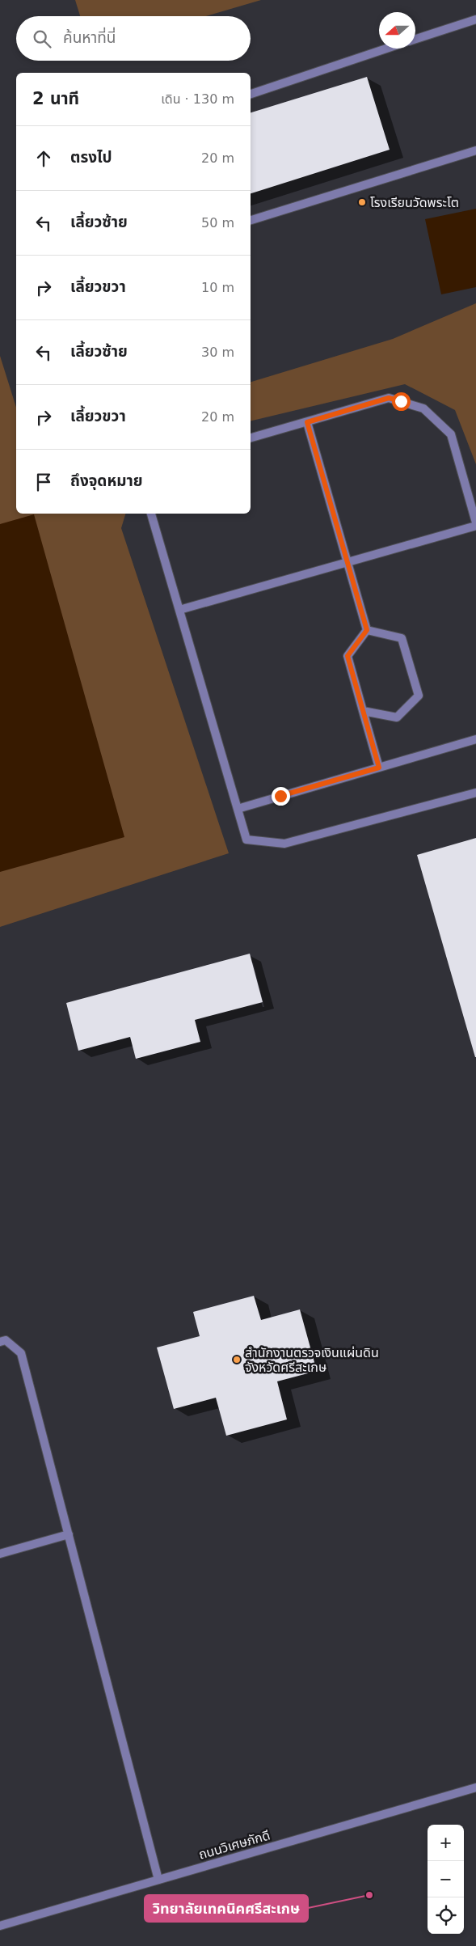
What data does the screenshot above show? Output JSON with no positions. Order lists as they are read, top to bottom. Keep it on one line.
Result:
{"streets":{"street":["ถนนวิเศษภักดี"]},"places":["โรงเรียนวัดพระโต","สำนักงานตรวจเงินแผ่นดิน จังหวัดศรีสะเกษ","วิทยาลัยเทคนิคศรีสะเกษ"],"north":"left","page":{"search":"ค้นหาที่นี่","heading":["2 นาที","เดิน · 130 m"],"list":[["ตรงไป","20 m"],["เลี้ยวซ้าย","50 m"],["เลี้ยวขวา","10 m"],["เลี้ยวซ้าย","30 m"],["เลี้ยวขวา","20 m"],"ถึงจุดหมาย"],"map_buttons":["+","−"]}}
